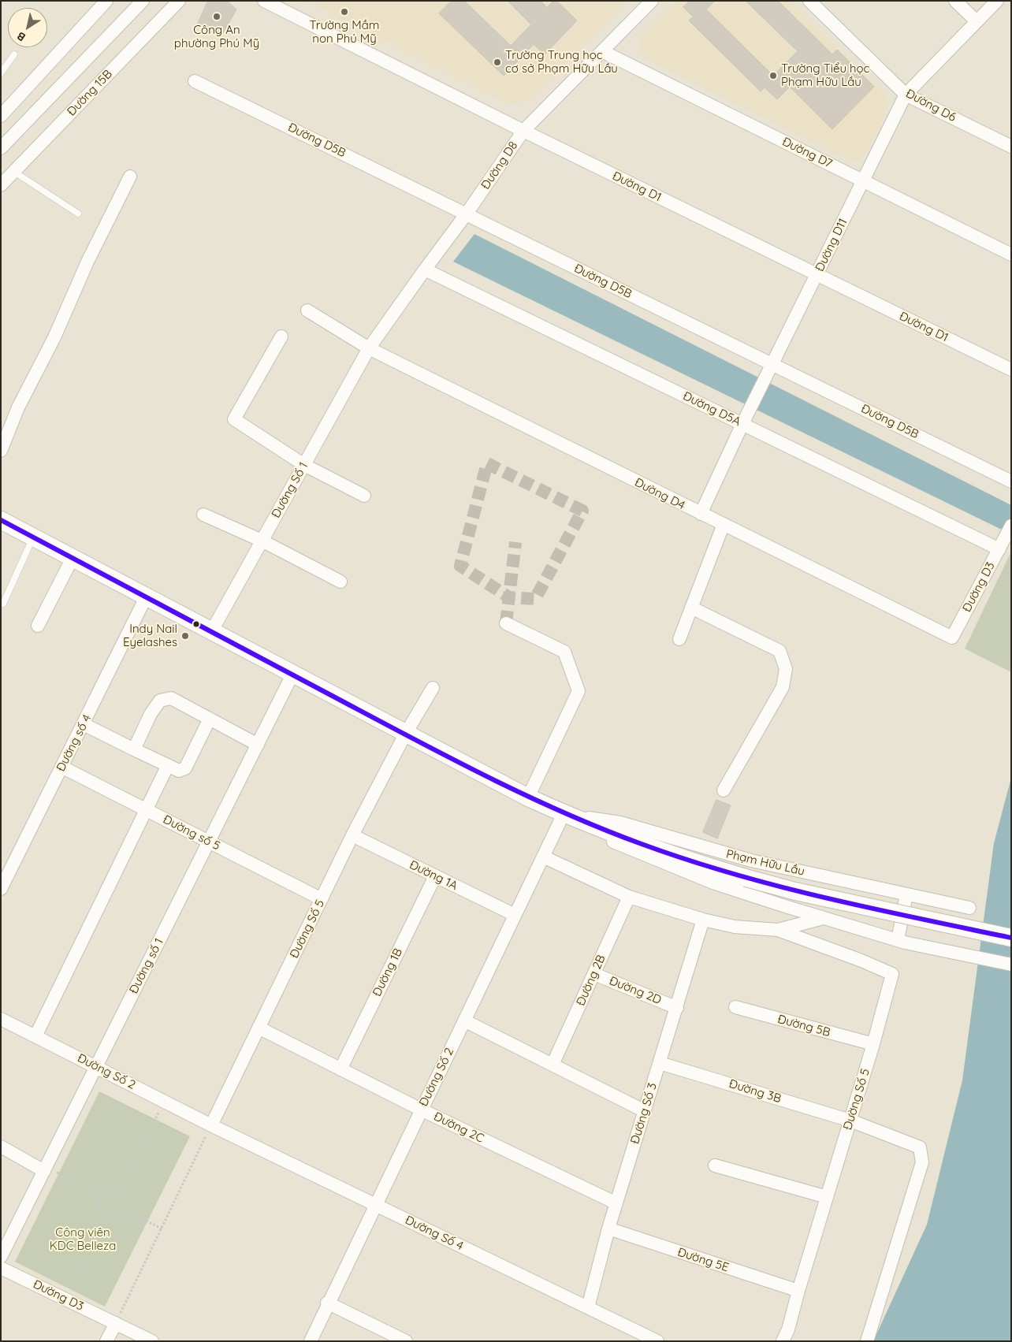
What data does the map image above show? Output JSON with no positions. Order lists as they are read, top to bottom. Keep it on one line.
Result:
{"streets":{"main road":["Phạm Hữu Lầu"],"street":["Đường 15B","Đường D6","Đường D5B","Đường D7","Đường D8","Đường D1","Đường D11","Đường D5A","Đường Số 1","Đường D4","Đường D3","Đường số 4","Đường số 5","Đường 1A","Đường Số 5","Đường số 1","Đường 1B","Đường 2B","Đường 2D","Đường 5B","Đường Số 2","Đường 3B","Đường Số 3","Đường 2C","Đường Số 4","Đường 5E"]},"crossings":[["Đường D6","Đường D11"],["Đường D5B","Đường D8"],["Đường D5B","Đường D11"],["Đường D7","Đường D8"],["Đường D7","Đường D11"],["Đường D8","Đường D1"],["Đường D8","Đường D5A"],["Đường D8","Đường Số 1"],["Đường D8","Đường D4"],["Đường D1","Đường D11"],["Đường D11","Đường D5A"],["Đường D11","Đường D4"],["Đường D5A","Đường D3"],["Đường Số 1","Đường D4"],["Đường Số 1","Phạm Hữu Lầu"],["Đường D4","Đường D3"],["Đường số 4","Đường số 5"],["Đường số 4","Phạm Hữu Lầu"],["Đường số 5","Đường Số 5"],["Đường số 5","Đường số 1"],["Phạm Hữu Lầu","Đường Số 5"],["Phạm Hữu Lầu","Đường số 1"],["Phạm Hữu Lầu","Đường Số 2"],["Đường 1A","Đường Số 5"],["Đường 1A","Đường 1B"],["Đường 1A","Đường Số 2"],["Đường Số 5","Đường 5B"],["Đường Số 5","Đường Số 2"],["Đường Số 5","Đường 3B"],["Đường Số 5","Đường 2C"],["Đường Số 5","Đường Số 4"],["Đường Số 5","Đường 5E"],["Đường số 1","Đường Số 2"],["Đường 1B","Đường 2C"],["Đường 2B","Đường 2D"],["Đường 2D","Đường Số 3"],["Đường Số 2","Đường 2C"],["Đường Số 2","Đường Số 4"],["Đường 3B","Đường Số 3"],["Đường Số 3","Đường 2C"],["Đường Số 3","Đường Số 4"],["Đường Số 3","Đường 5E"]],"parks":["Công viên KDC Belleza"],"places":["Trường Mầm non Phú Mỹ","Công An phường Phú Mỹ","Trường Trung học cơ sở Phạm Hữu Lầu","Trường Tiểu học Phạm Hữu Lầu","Indy Nail Eyelashes"],"north":"bottom left"}
